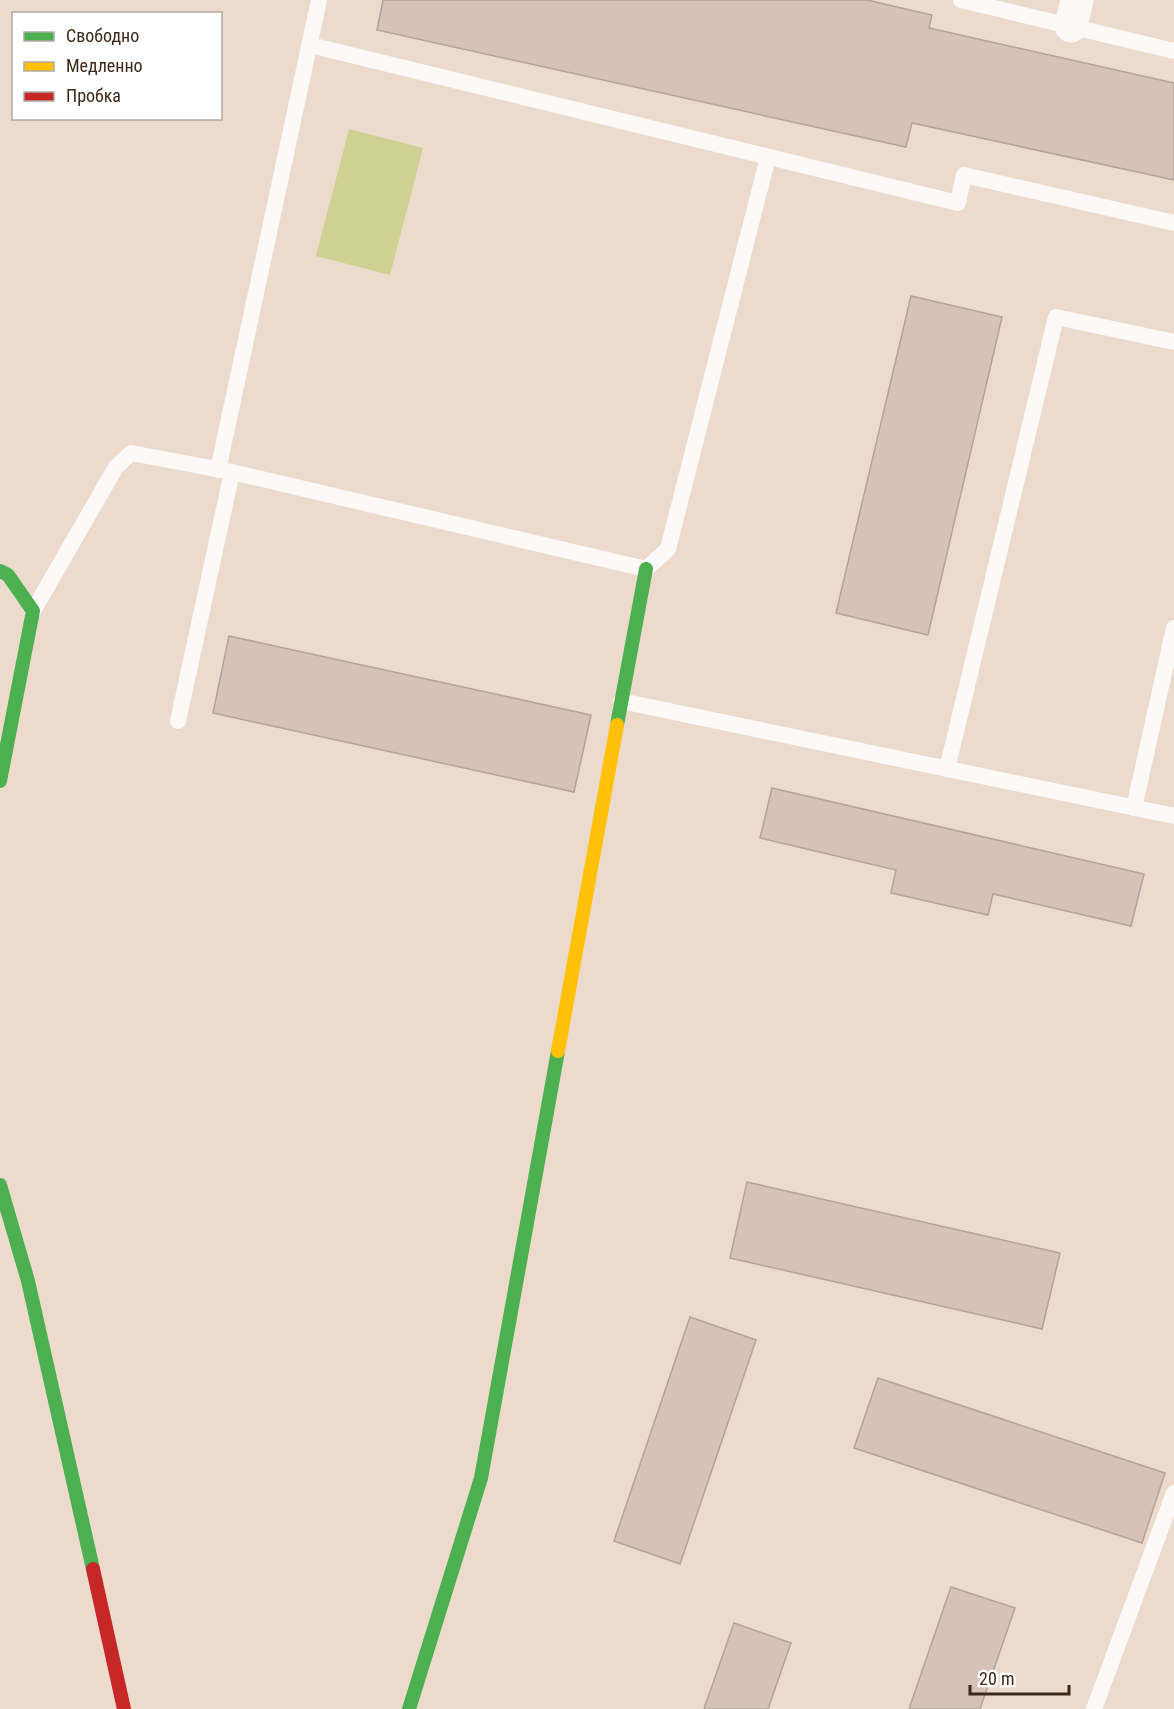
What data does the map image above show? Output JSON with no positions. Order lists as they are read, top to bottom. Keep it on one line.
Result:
{"legend":["Свободно","Медленно","Пробка"],"scale_bar":"20 m"}
